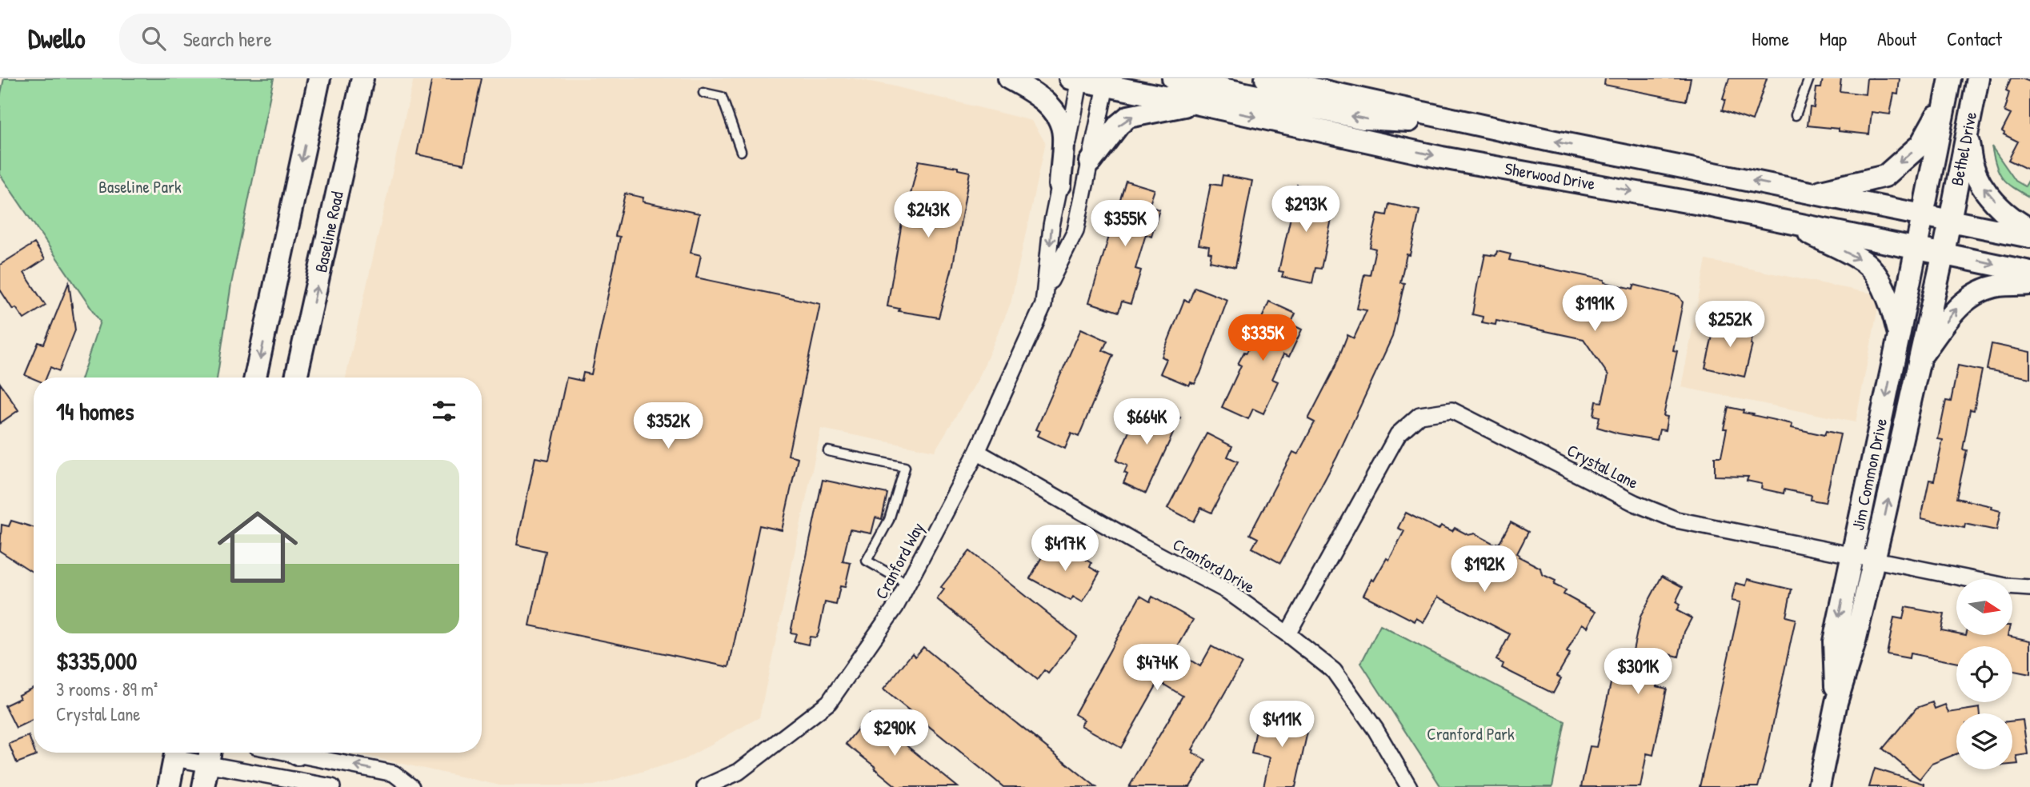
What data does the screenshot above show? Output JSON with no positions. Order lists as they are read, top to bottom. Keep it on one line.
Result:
{"streets":{"main road":["Bethel Drive","Sherwood Drive","Baseline Road","Jim Common Drive"],"street":["Crystal Lane","Cranford Way","Cranford Drive"]},"crossings":[["Bethel Drive","Sherwood Drive"],["Bethel Drive","Jim Common Drive"],["Sherwood Drive","Jim Common Drive"],["Sherwood Drive","Cranford Way"],["Crystal Lane","Jim Common Drive"],["Crystal Lane","Cranford Drive"],["Cranford Way","Cranford Drive"]],"parks":["Baseline Park","Cranford Park"],"north":"right","page":{"header":"Dwello","search":"Search here","nav":["Home","Map","About","Contact"],"price":["$293K","$243K","$355K","$191K","$252K","$335K","$664K","$352K","$417K","$192K","$474K","$301K","$411K","$290K"],"heading":"14 homes","list":[{"name":"$335,000","note":"3 rooms · 89 m² · Crystal Lane"}]}}
